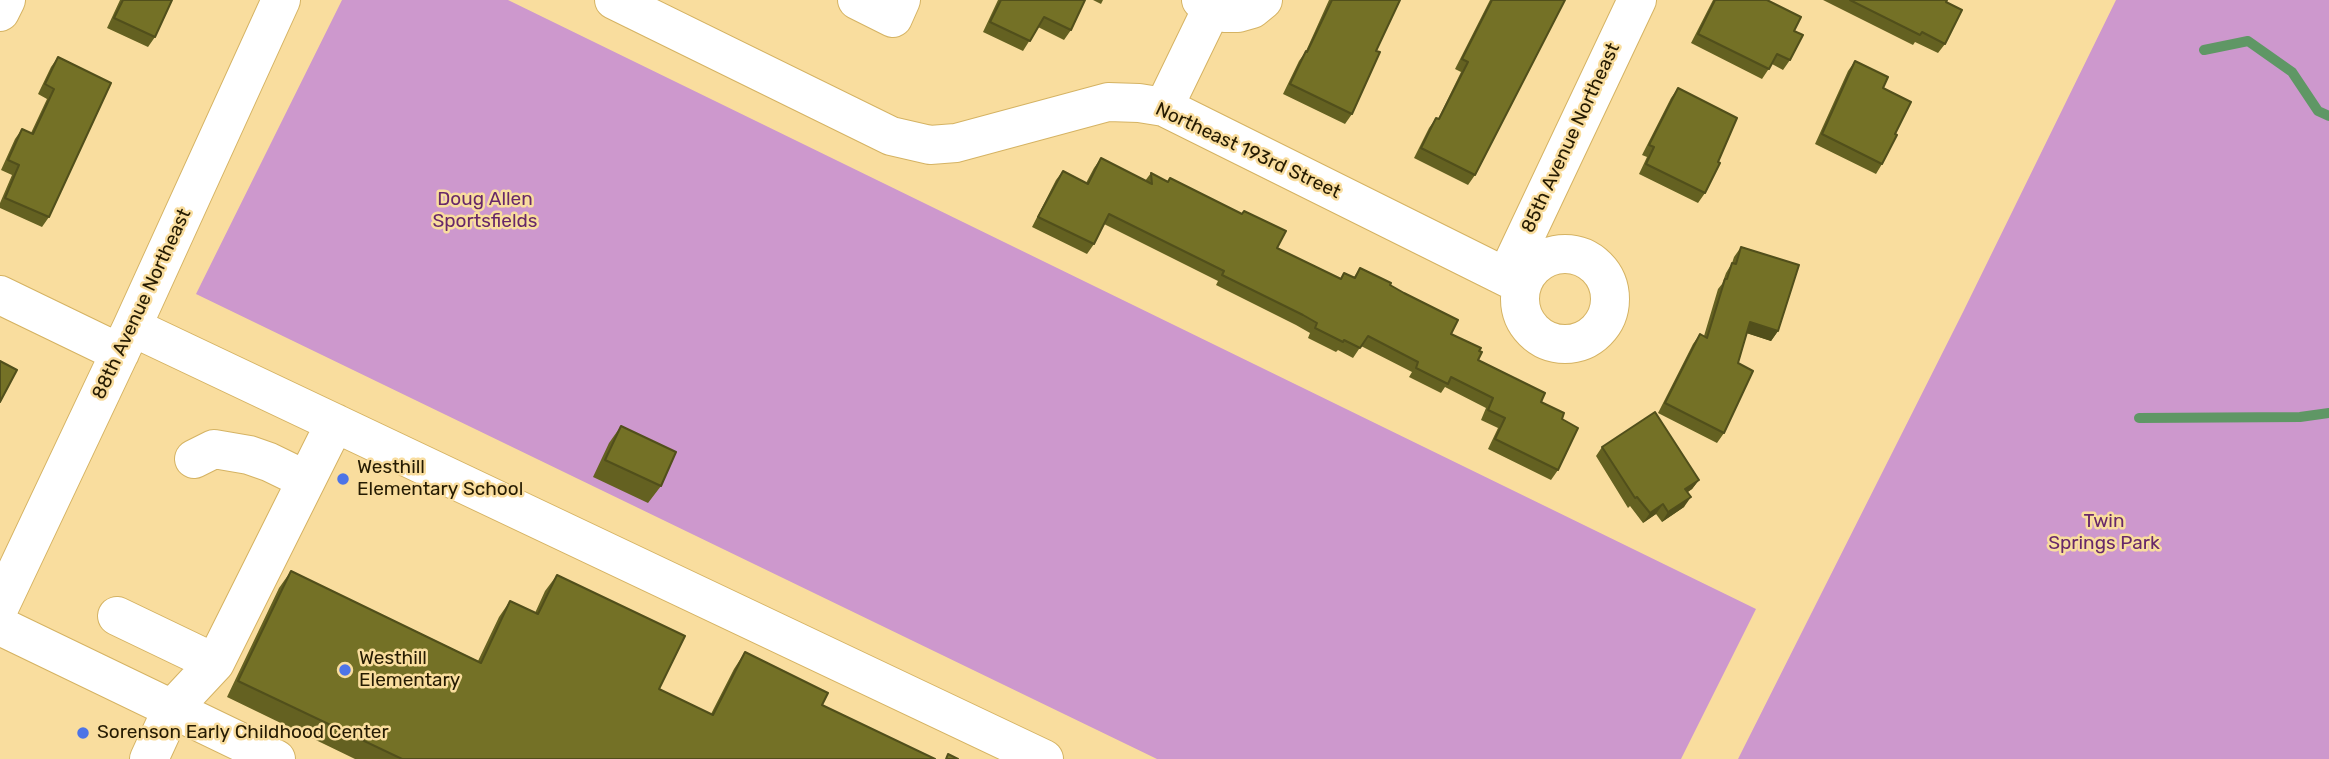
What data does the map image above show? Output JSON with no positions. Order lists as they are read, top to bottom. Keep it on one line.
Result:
{"streets":{"street":["85th Avenue Northeast","Northeast 193rd Street","88th Avenue Northeast"]},"crossings":[["85th Avenue Northeast","Northeast 193rd Street"]],"parks":["Doug Allen Sportsfields","Twin Springs Park"],"places":["Westhill Elementary School","Westhill Elementary","Sorenson Early Childhood Center"]}
